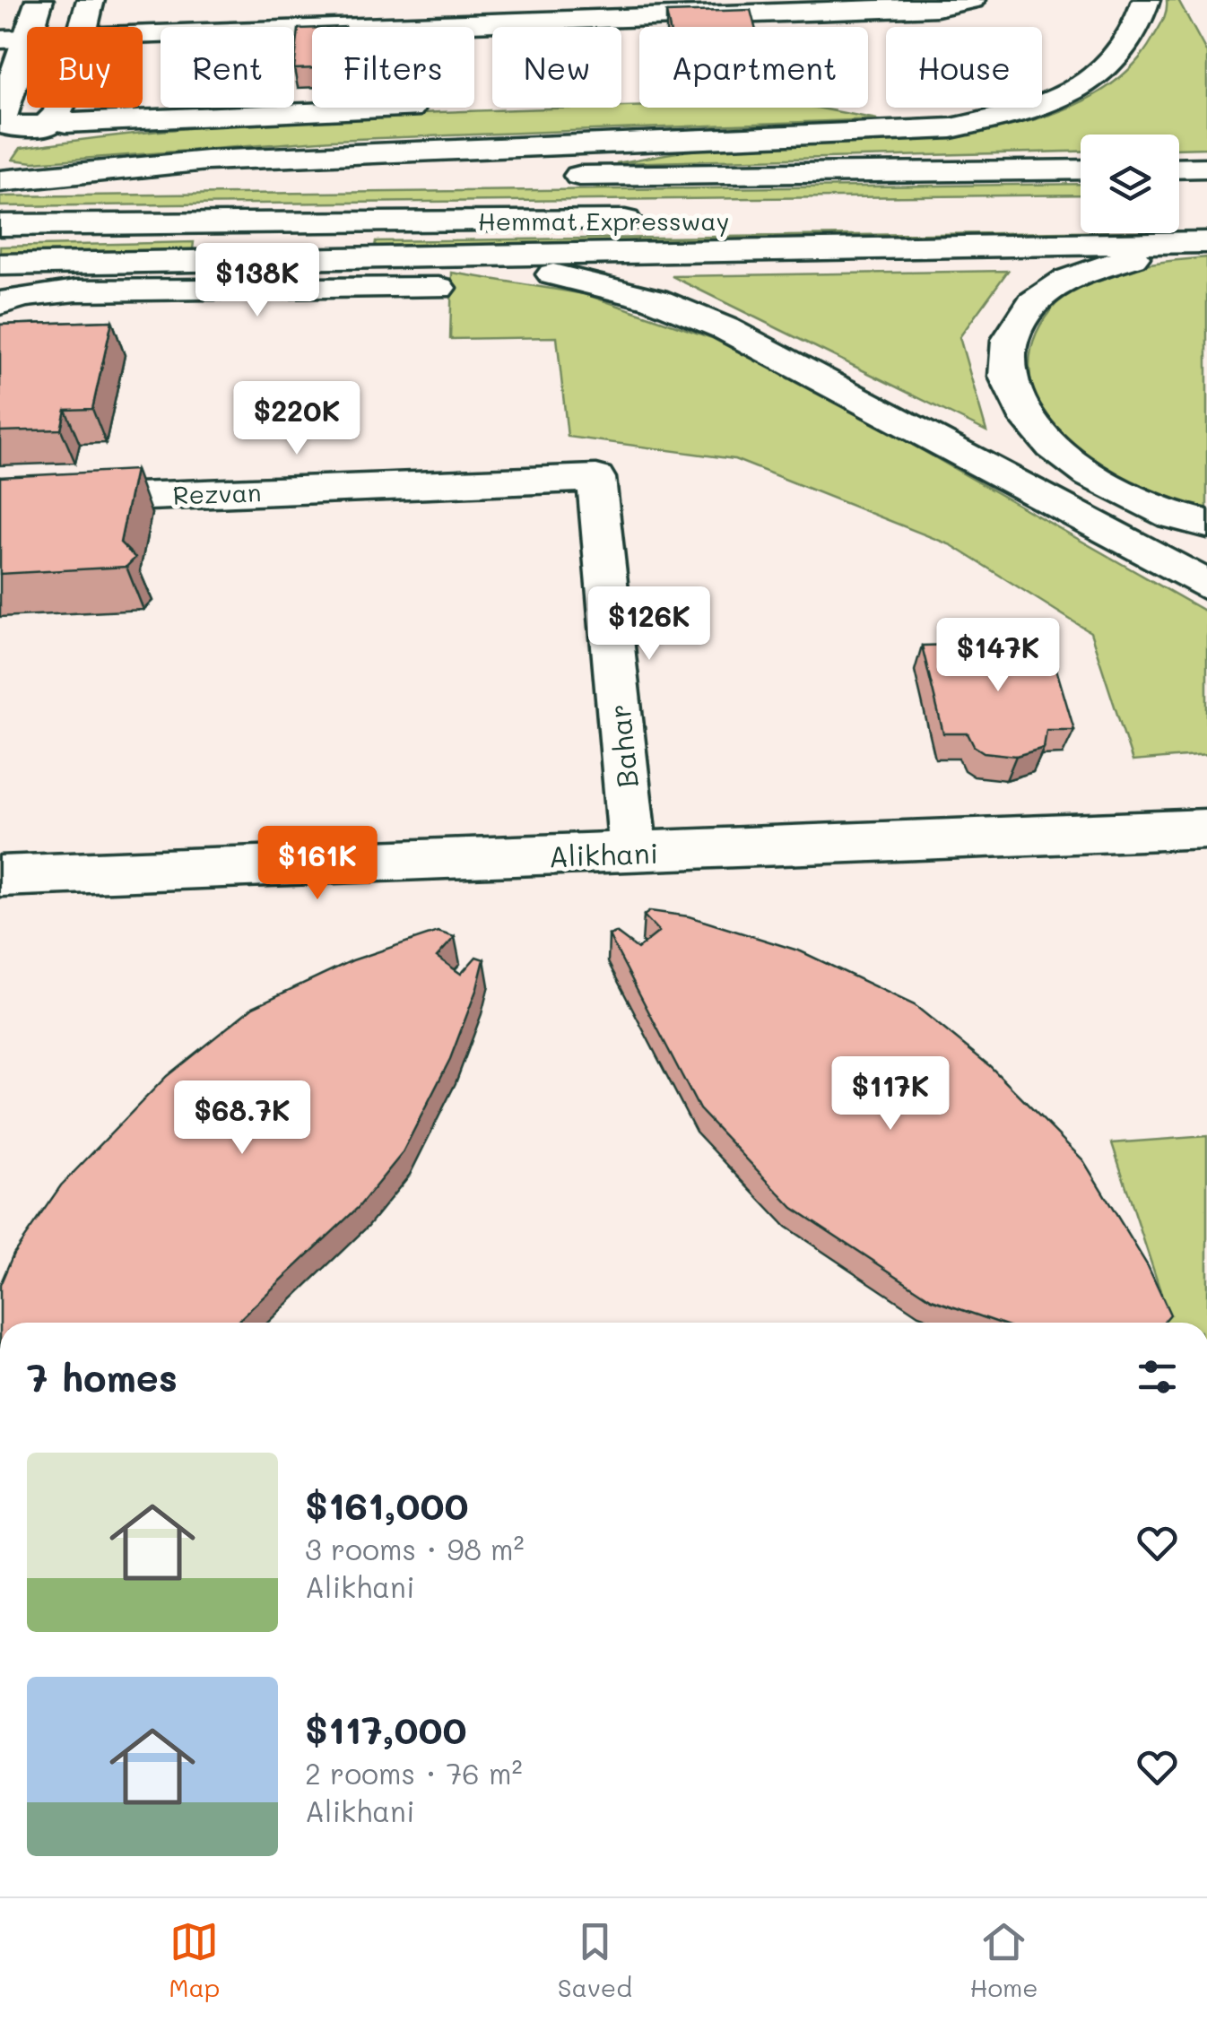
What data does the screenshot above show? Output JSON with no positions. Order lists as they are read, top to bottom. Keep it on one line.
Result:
{"streets":{"main road":["Hemmat Expressway","Rezvan","Bahar","Alikhani"]},"crossings":[["Rezvan","Bahar"],["Bahar","Alikhani"]],"page":{"chip":["Buy","Rent","Filters","New","Apartment","House"],"price":["$138K","$220K","$126K","$147K","$161K","$117K","$68.7K"],"heading":"7 homes","list":[{"name":"$161,000","note":"3 rooms · 98 m² · Alikhani"},{"name":"$117,000","note":"2 rooms · 76 m² · Alikhani"}],"tabs":["Map","Saved","Home"]}}
